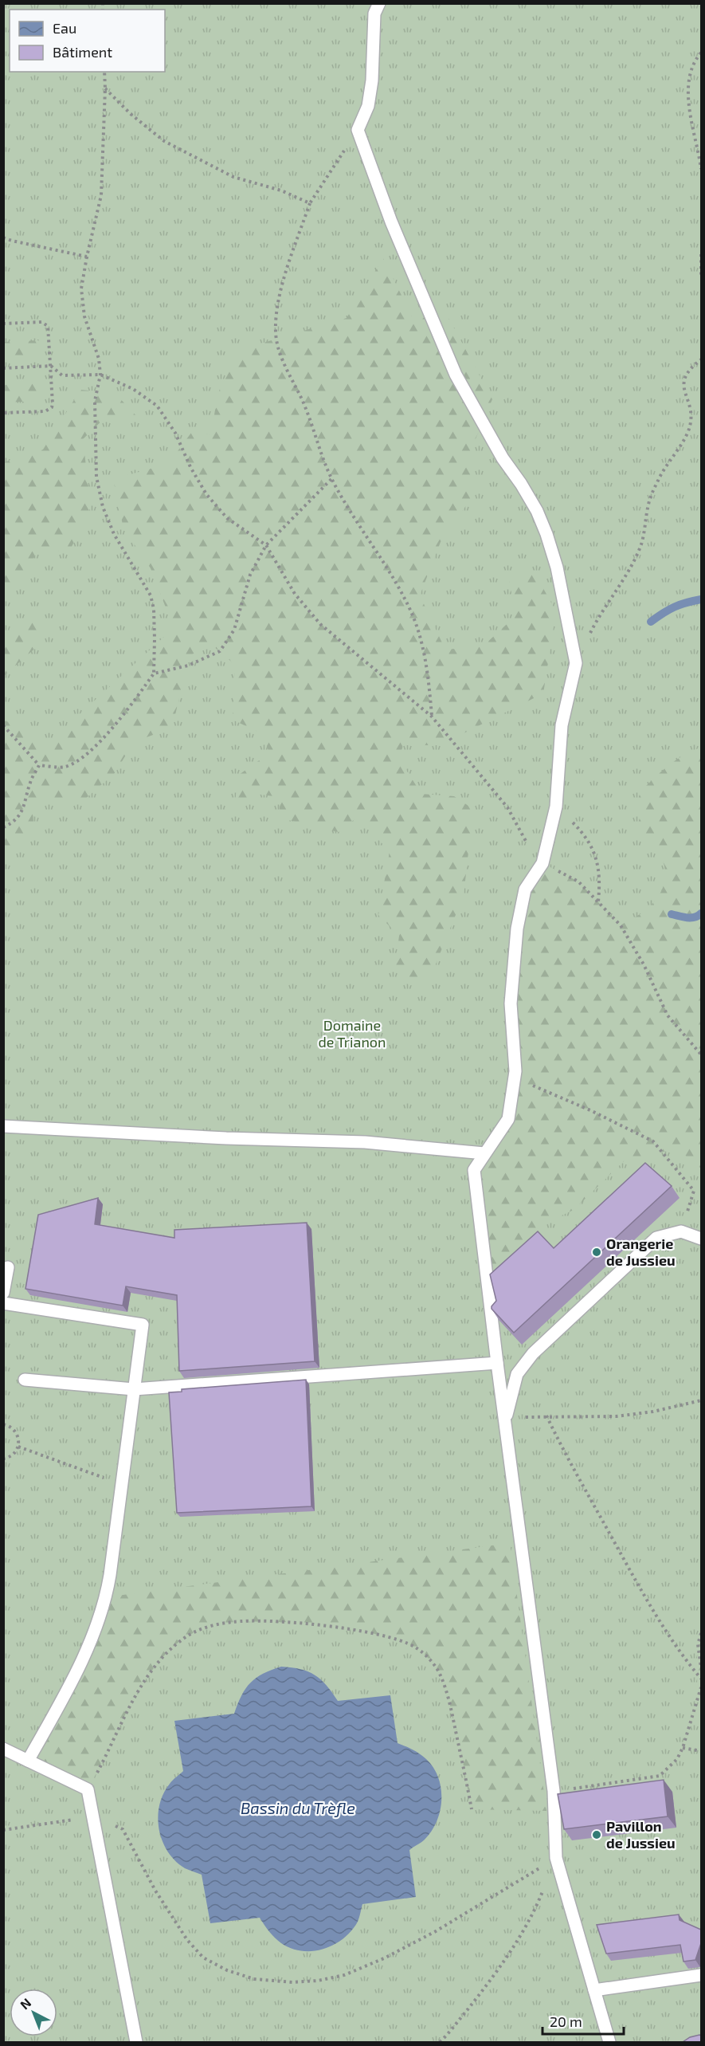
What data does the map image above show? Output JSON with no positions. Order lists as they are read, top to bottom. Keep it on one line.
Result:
{"water":["Bassin du Trèfle"],"parks":["Domaine de Trianon"],"places":["Orangerie de Jussieu","Pavillon de Jussieu"],"legend":["Eau","Bâtiment"],"scale_bar":"20 m","north":"top left"}
